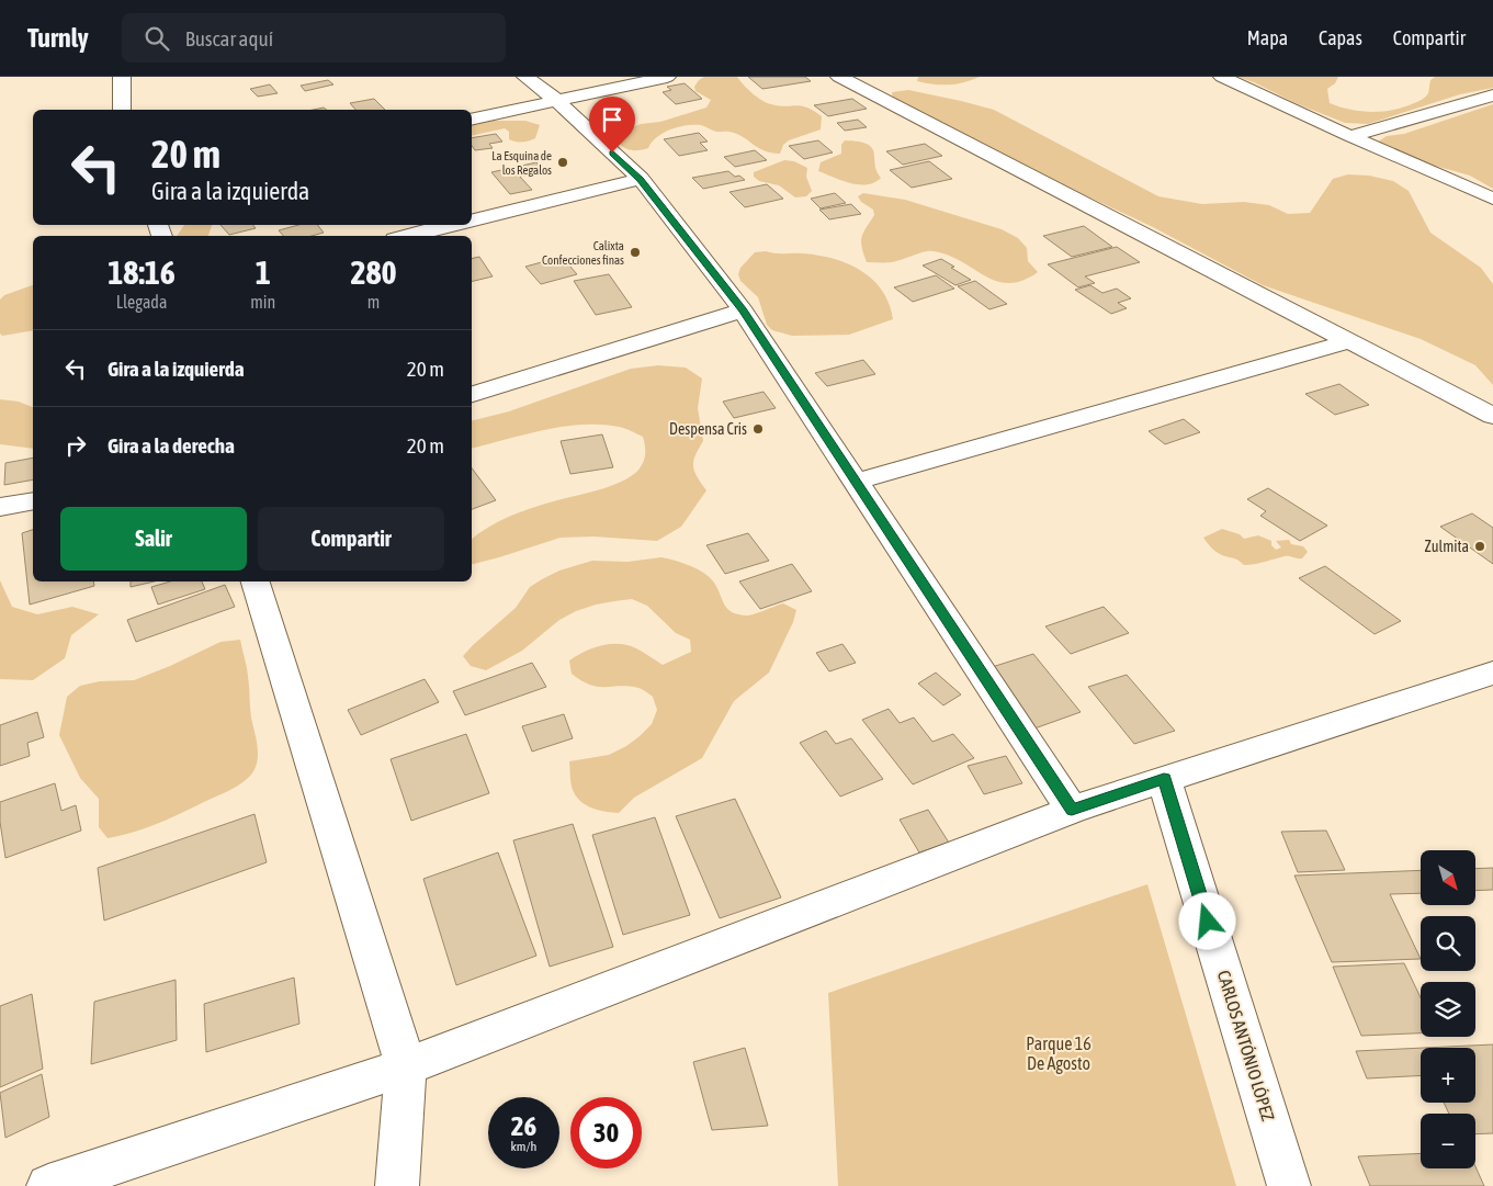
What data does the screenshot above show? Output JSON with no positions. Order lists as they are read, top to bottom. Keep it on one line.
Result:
{"streets":{"street":["CARLOS ANTÓNIO LÓPEZ"]},"parks":["Parque 16 De Agosto"],"places":["La Esquina de los Regalos","Calixta Confecciones finas","Despensa Cris","Zulmita"],"north":"bottom right","page":{"header":"Turnly","search":"Buscar aquí","nav":["Mapa","Capas","Compartir"],"turn":["20 m","Gira a la izquierda"],"eta":["18:16","Llegada","1","min","280","m"],"list":[{"name":"Gira a la izquierda","value":"20 m"},{"name":"Gira a la derecha","value":"20 m"}],"buttons":["Salir","Compartir"],"map_buttons":["+","−"],"speed":"26 km/h","limit":"30"}}
